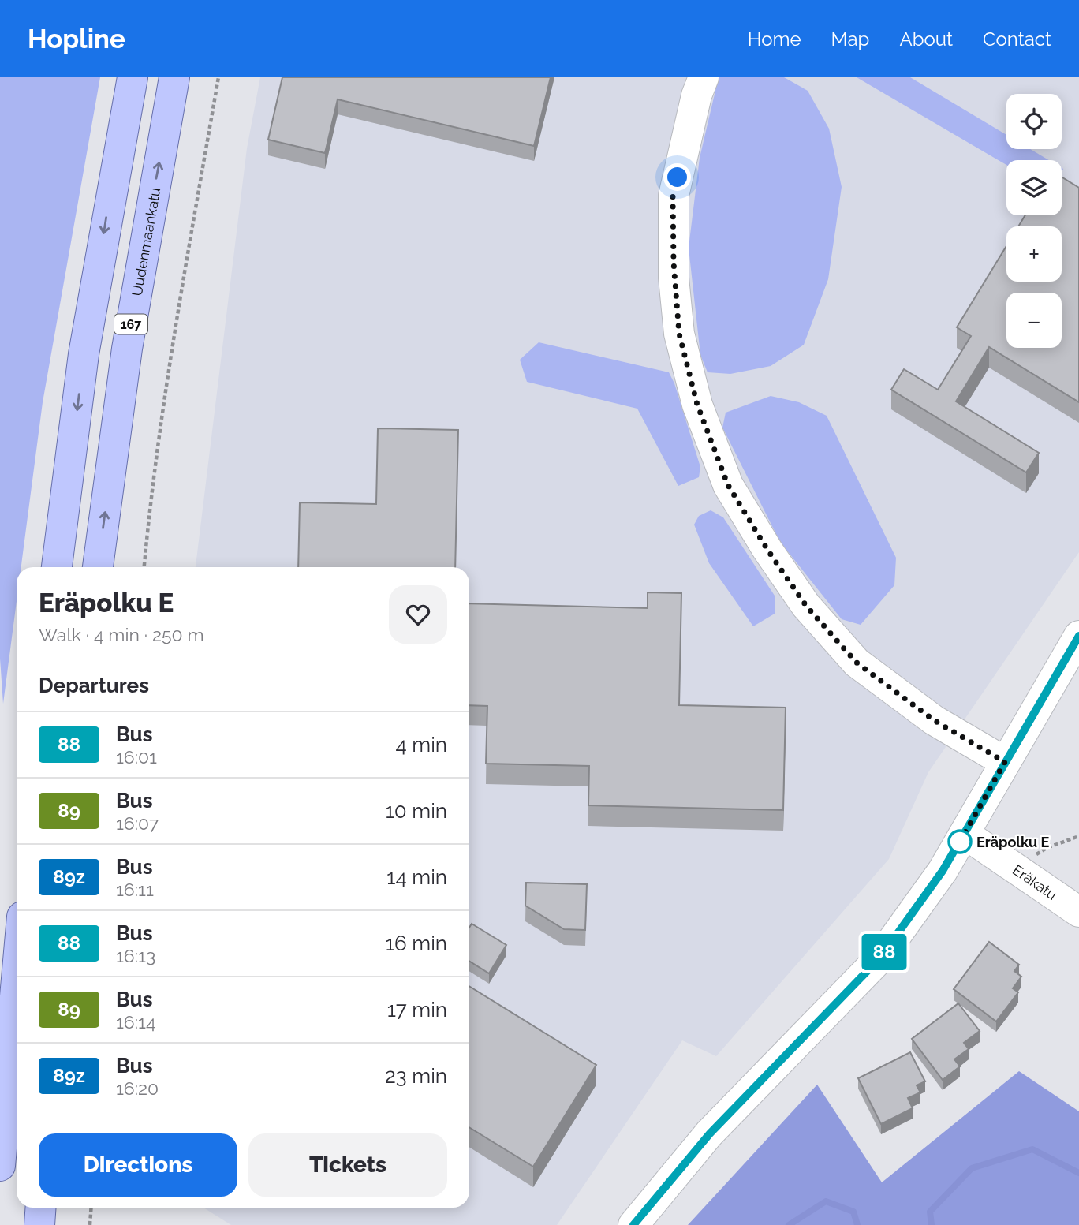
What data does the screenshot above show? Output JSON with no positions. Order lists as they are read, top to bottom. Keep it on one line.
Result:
{"streets":{"main road":["Uudenmaankatu","167"],"street":["Eräkatu"]},"places":["Eräpolku E"],"lines":["bus line 88"],"page":{"header":"Hopline","nav":["Home","Map","About","Contact"],"on_map":"88","map_buttons":["+","−"],"heading":[["Eräpolku E","Walk · 4 min · 250 m"],"Departures"],"list":[{"mark":"88","name":"Bus","note":"16:01","value":"4 min"},{"mark":"89","name":"Bus","note":"16:07","value":"10 min"},{"mark":"89z","name":"Bus","note":"16:11","value":"14 min"},{"mark":"88","name":"Bus","note":"16:13","value":"16 min"},{"mark":"89","name":"Bus","note":"16:14","value":"17 min"},{"mark":"89z","name":"Bus","note":"16:20","value":"23 min"}],"buttons":["Directions","Tickets"]}}
